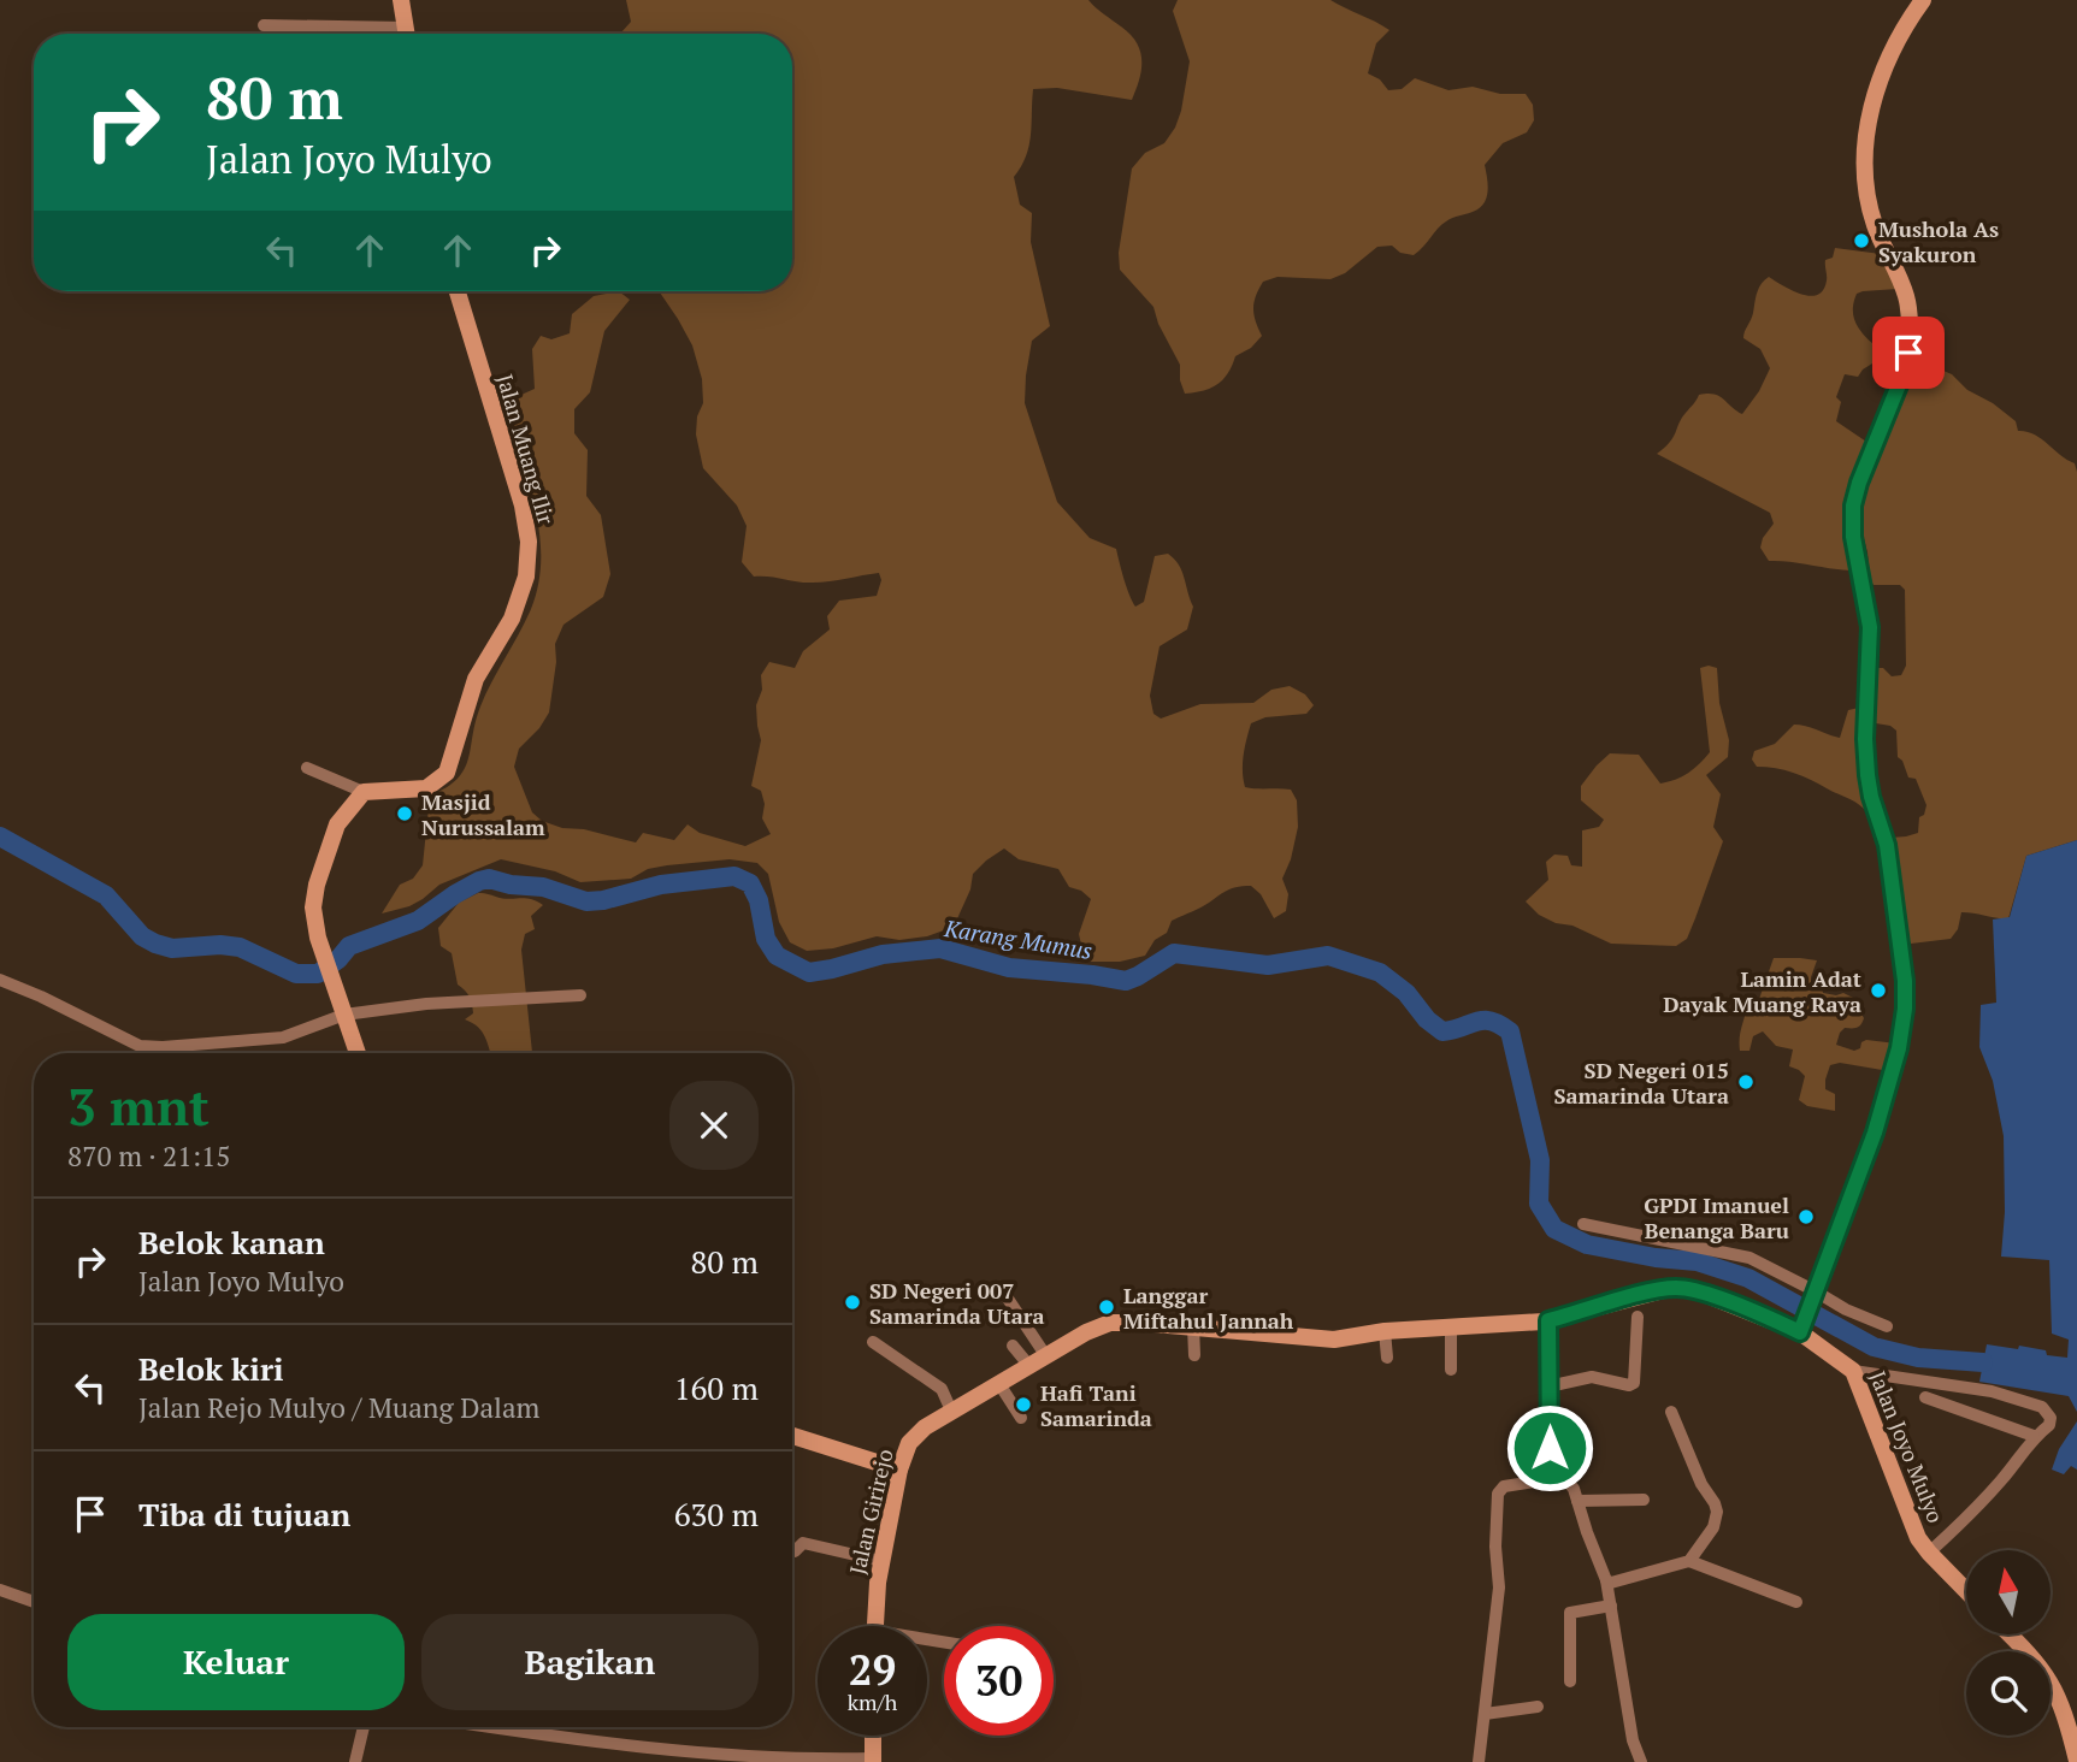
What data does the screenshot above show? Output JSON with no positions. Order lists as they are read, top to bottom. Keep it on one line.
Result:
{"streets":{"main road":["Jalan Muang Ilir","Jalan Joyo Mulyo","Jalan Girirejo"]},"crossings":[["Jalan Joyo Mulyo","Jalan Girirejo"]],"water":["Karang Mumus"],"places":["Mushola As Syakuron","Masjid Nurussalam","Lamin Adat Dayak Muang Raya","SD Negeri 015 Samarinda Utara","GPDI Imanuel Benanga Baru","SD Negeri 007 Samarinda Utara","Langgar Miftahul Jannah","Hafi Tani Samarinda"],"north":"top","page":{"turn":["80 m","Jalan Joyo Mulyo"],"heading":["3 mnt","870 m · 21:15"],"list":[{"name":"Belok kanan","note":"Jalan Joyo Mulyo","value":"80 m"},{"name":"Belok kiri","note":"Jalan Rejo Mulyo / Muang Dalam","value":"160 m"},{"name":"Tiba di tujuan","value":"630 m"}],"buttons":["Keluar","Bagikan"],"speed":"29 km/h","limit":"30"}}
